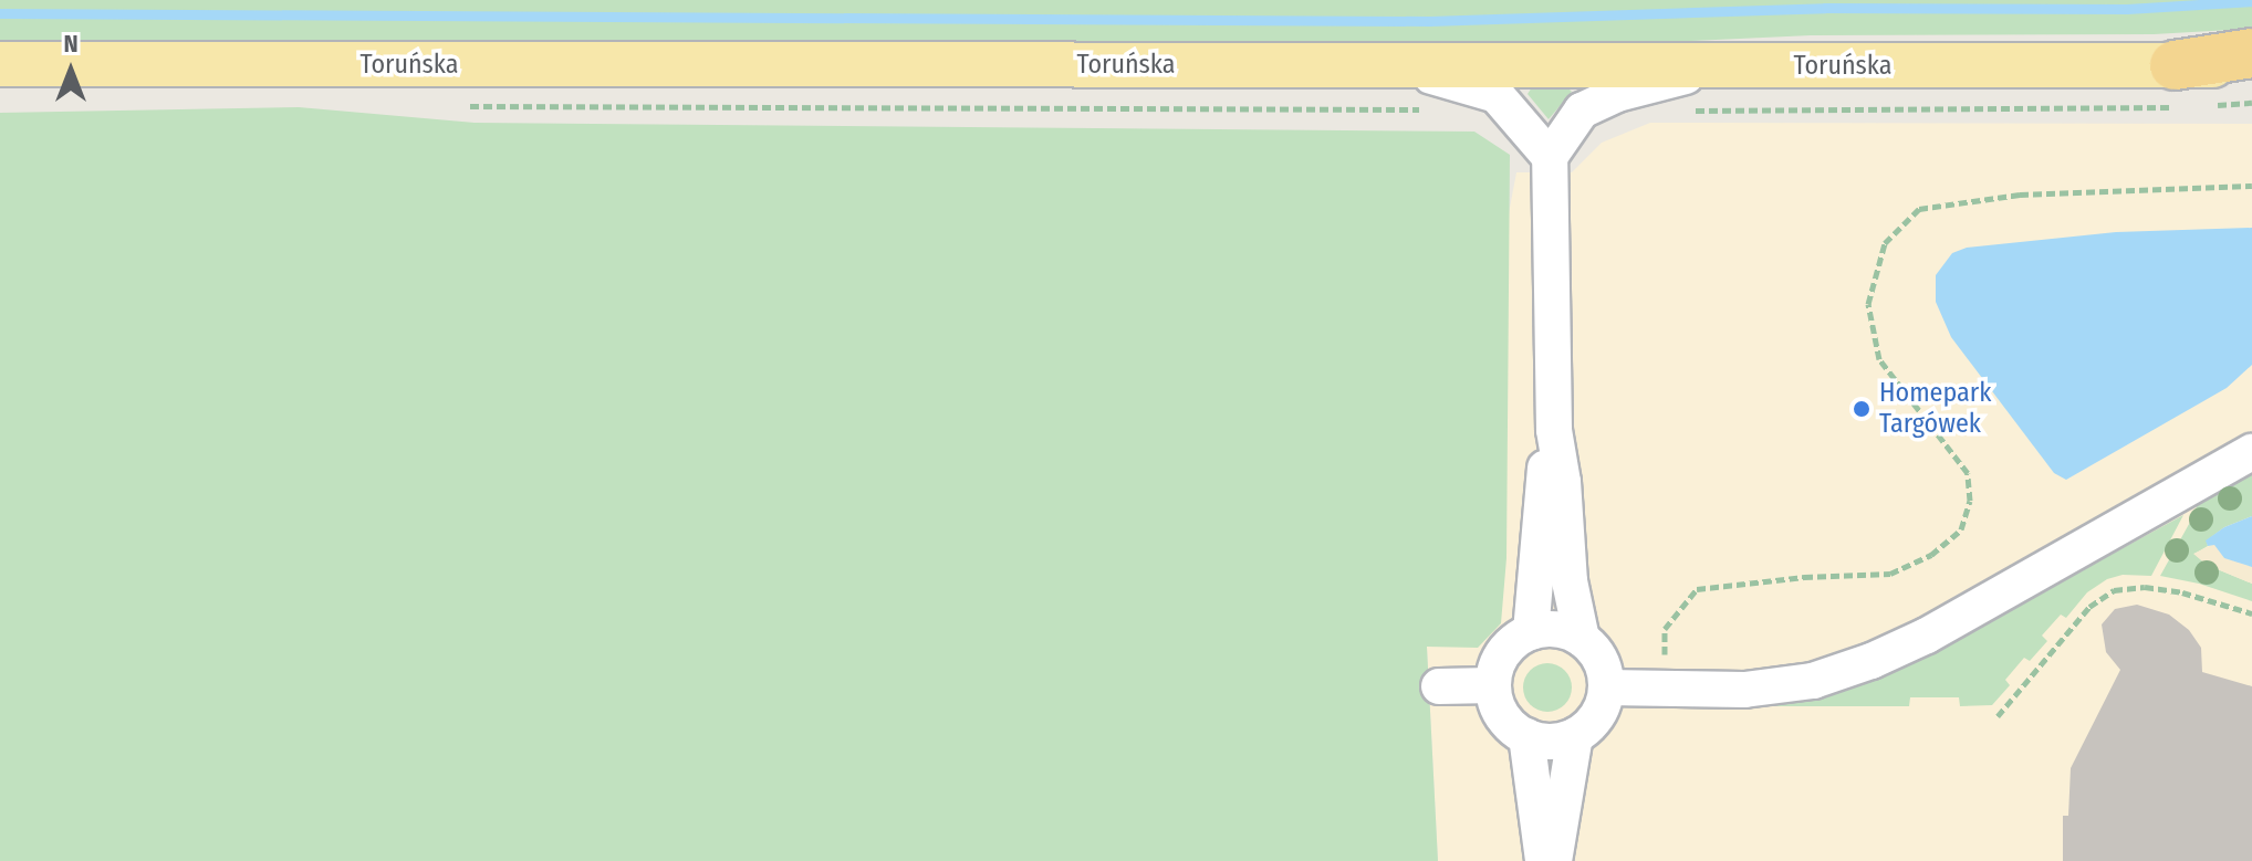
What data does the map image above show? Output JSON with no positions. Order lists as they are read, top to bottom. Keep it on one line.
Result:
{"streets":{"main road":["Toruńska"]},"places":["Homepark Targówek"],"north":"top"}
